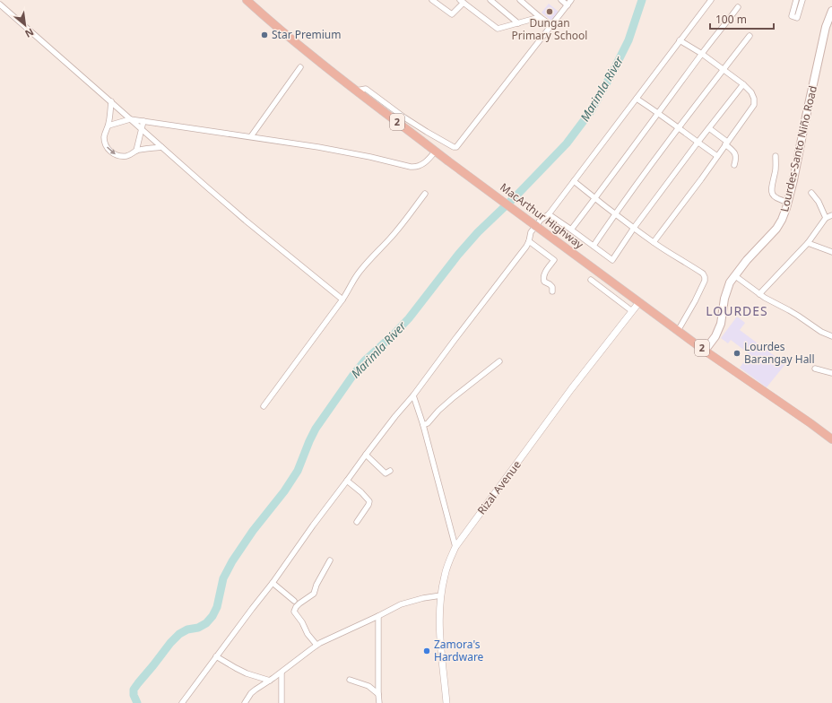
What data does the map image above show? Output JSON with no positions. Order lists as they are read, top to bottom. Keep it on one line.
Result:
{"streets":{"highway":["2","MacArthur Highway"],"main road":["Lourdes-Santo Niño Road"],"street":["Rizal Avenue"]},"crossings":[["Lourdes-Santo Niño Road","MacArthur Highway"],["MacArthur Highway","Rizal Avenue"]],"districts":["LOURDES"],"water":["Marimla River"],"places":["Dungan Primary School","Star Premium","Lourdes Barangay Hall","Zamora's Hardware"],"scale_bar":"100 m","north":"bottom right"}
